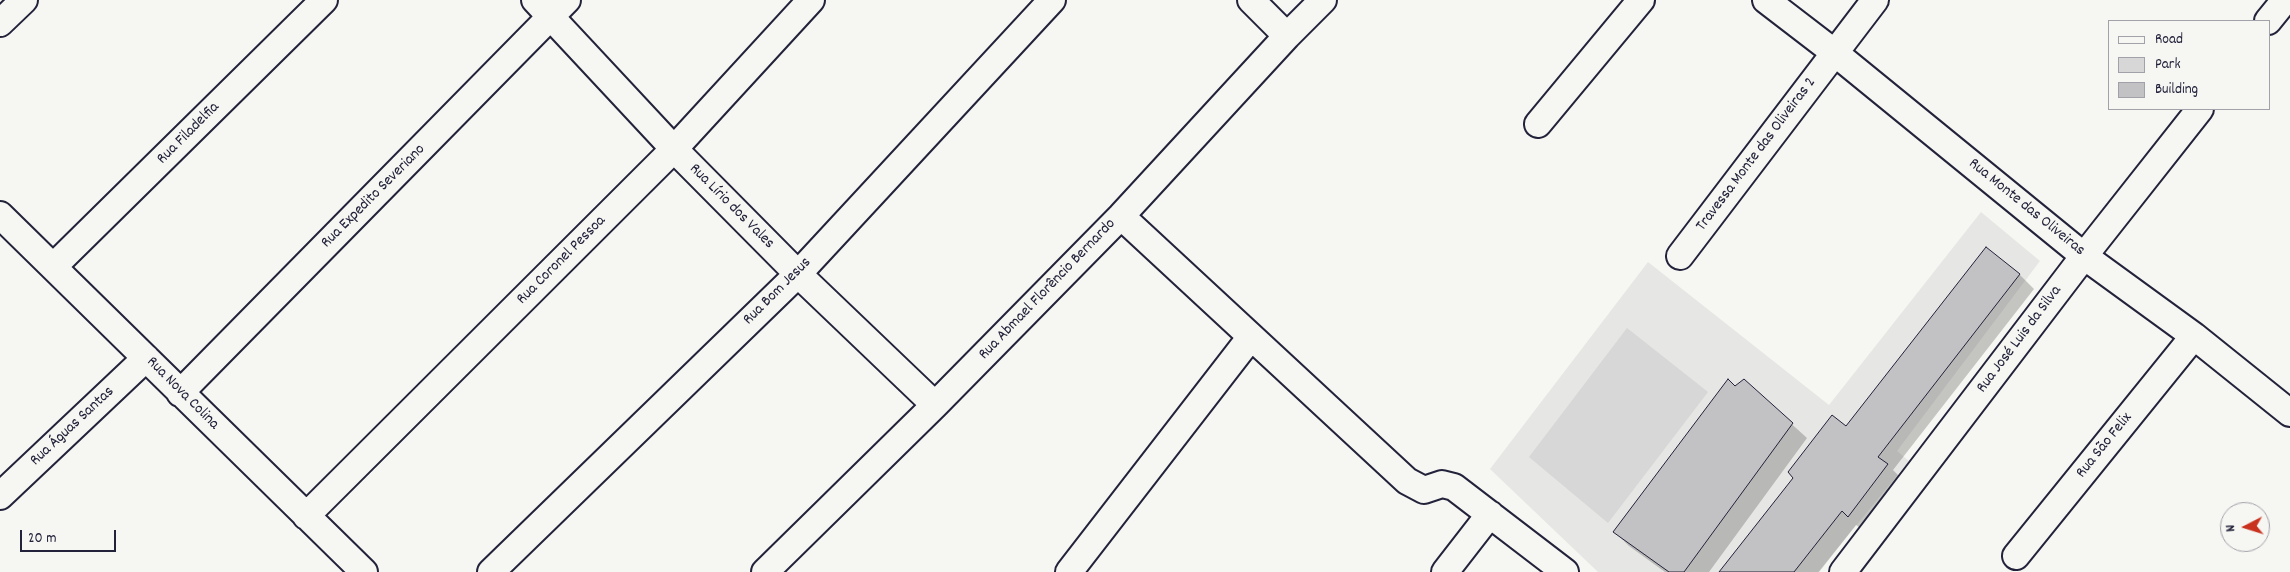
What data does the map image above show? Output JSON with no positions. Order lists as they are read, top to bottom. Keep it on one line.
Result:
{"streets":{"street":["Rua Filadelfia","Travessa Monte das Oliveiras 2","Rua Expedito Severiano","Rua Lírio dos Vales","Rua Monte das Oliveiras","Rua Coronel Pessoa","Rua Abmael Florêncio Bernardo","Rua Bom Jesus","Rua José Luis da Silva","Rua Nova Colina","Rua Águas Santas","Rua São Felix"]},"crossings":[["Rua Filadelfia","Rua Nova Colina"],["Travessa Monte das Oliveiras 2","Rua Monte das Oliveiras"],["Rua Expedito Severiano","Rua Lírio dos Vales"],["Rua Expedito Severiano","Rua Nova Colina"],["Rua Lírio dos Vales","Rua Coronel Pessoa"],["Rua Lírio dos Vales","Rua Abmael Florêncio Bernardo"],["Rua Lírio dos Vales","Rua Bom Jesus"],["Rua Monte das Oliveiras","Rua José Luis da Silva"],["Rua Monte das Oliveiras","Rua São Felix"],["Rua Coronel Pessoa","Rua Nova Colina"],["Rua Nova Colina","Rua Águas Santas"]],"legend":["Road","Park","Building"],"scale_bar":"20 m","north":"left"}
